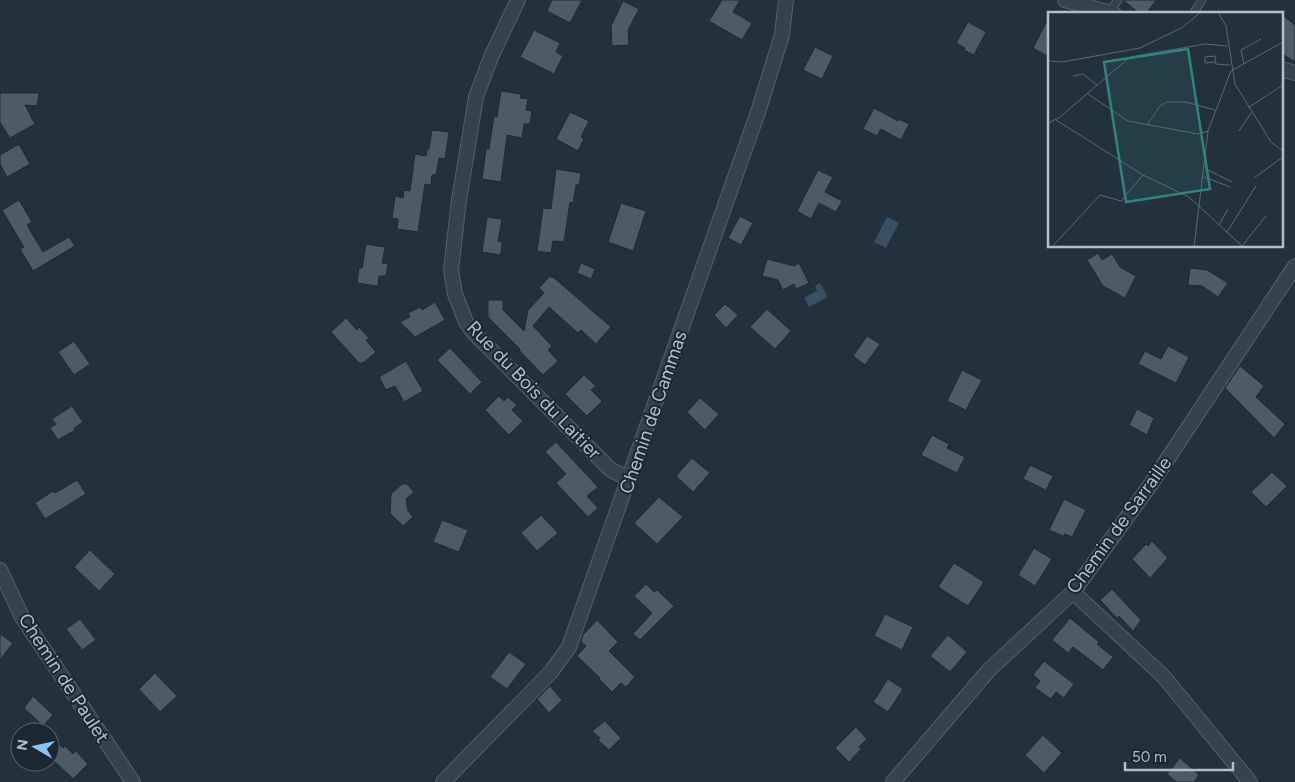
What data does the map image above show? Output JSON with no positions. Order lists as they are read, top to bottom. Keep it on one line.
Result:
{"streets":{"street":["Rue du Bois du Laitier","Chemin de Cammas","Chemin de Sarraille","Chemin de Paulet"]},"crossings":[["Rue du Bois du Laitier","Chemin de Cammas"]],"scale_bar":"50 m","north":"left"}
